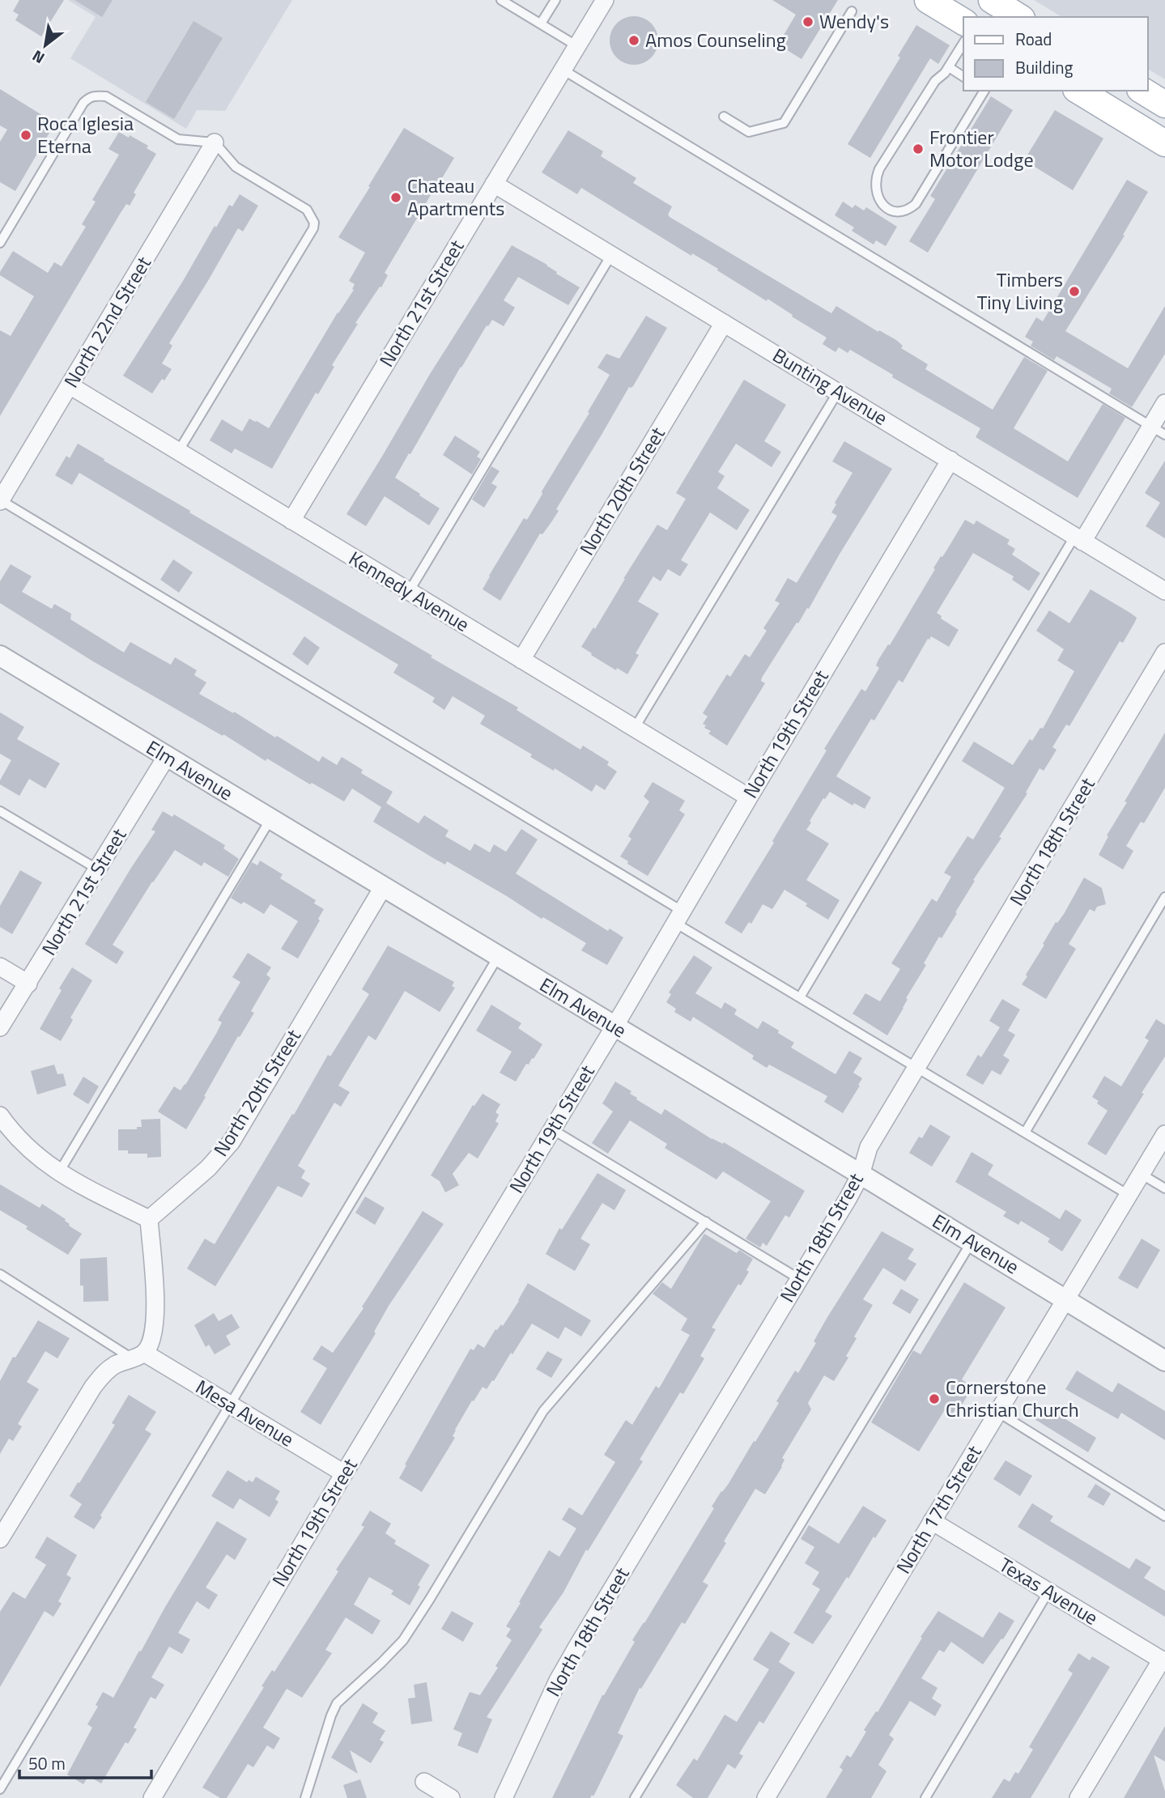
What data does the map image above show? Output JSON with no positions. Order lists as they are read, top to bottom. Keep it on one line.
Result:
{"streets":{"street":["North 21st Street","North 22nd Street","Bunting Avenue","North 20th Street","Kennedy Avenue","North 19th Street","Elm Avenue","North 18th Street","Mesa Avenue","North 17th Street","Texas Avenue"]},"crossings":[["North 21st Street","Bunting Avenue"],["North 21st Street","Kennedy Avenue"],["North 21st Street","Elm Avenue"],["North 22nd Street","Kennedy Avenue"],["Bunting Avenue","North 20th Street"],["Bunting Avenue","North 19th Street"],["North 20th Street","Kennedy Avenue"],["North 20th Street","Elm Avenue"],["Kennedy Avenue","North 19th Street"],["North 19th Street","Elm Avenue"],["North 19th Street","Mesa Avenue"],["Elm Avenue","North 18th Street"],["Elm Avenue","North 17th Street"],["North 17th Street","Texas Avenue"]],"places":["Wendy's","Amos Counseling","Roca Iglesia Eterna","Frontier Motor Lodge","Chateau Apartments","Timbers Tiny Living","Cornerstone Christian Church"],"legend":["Road","Building"],"scale_bar":"50 m","north":"bottom left"}
